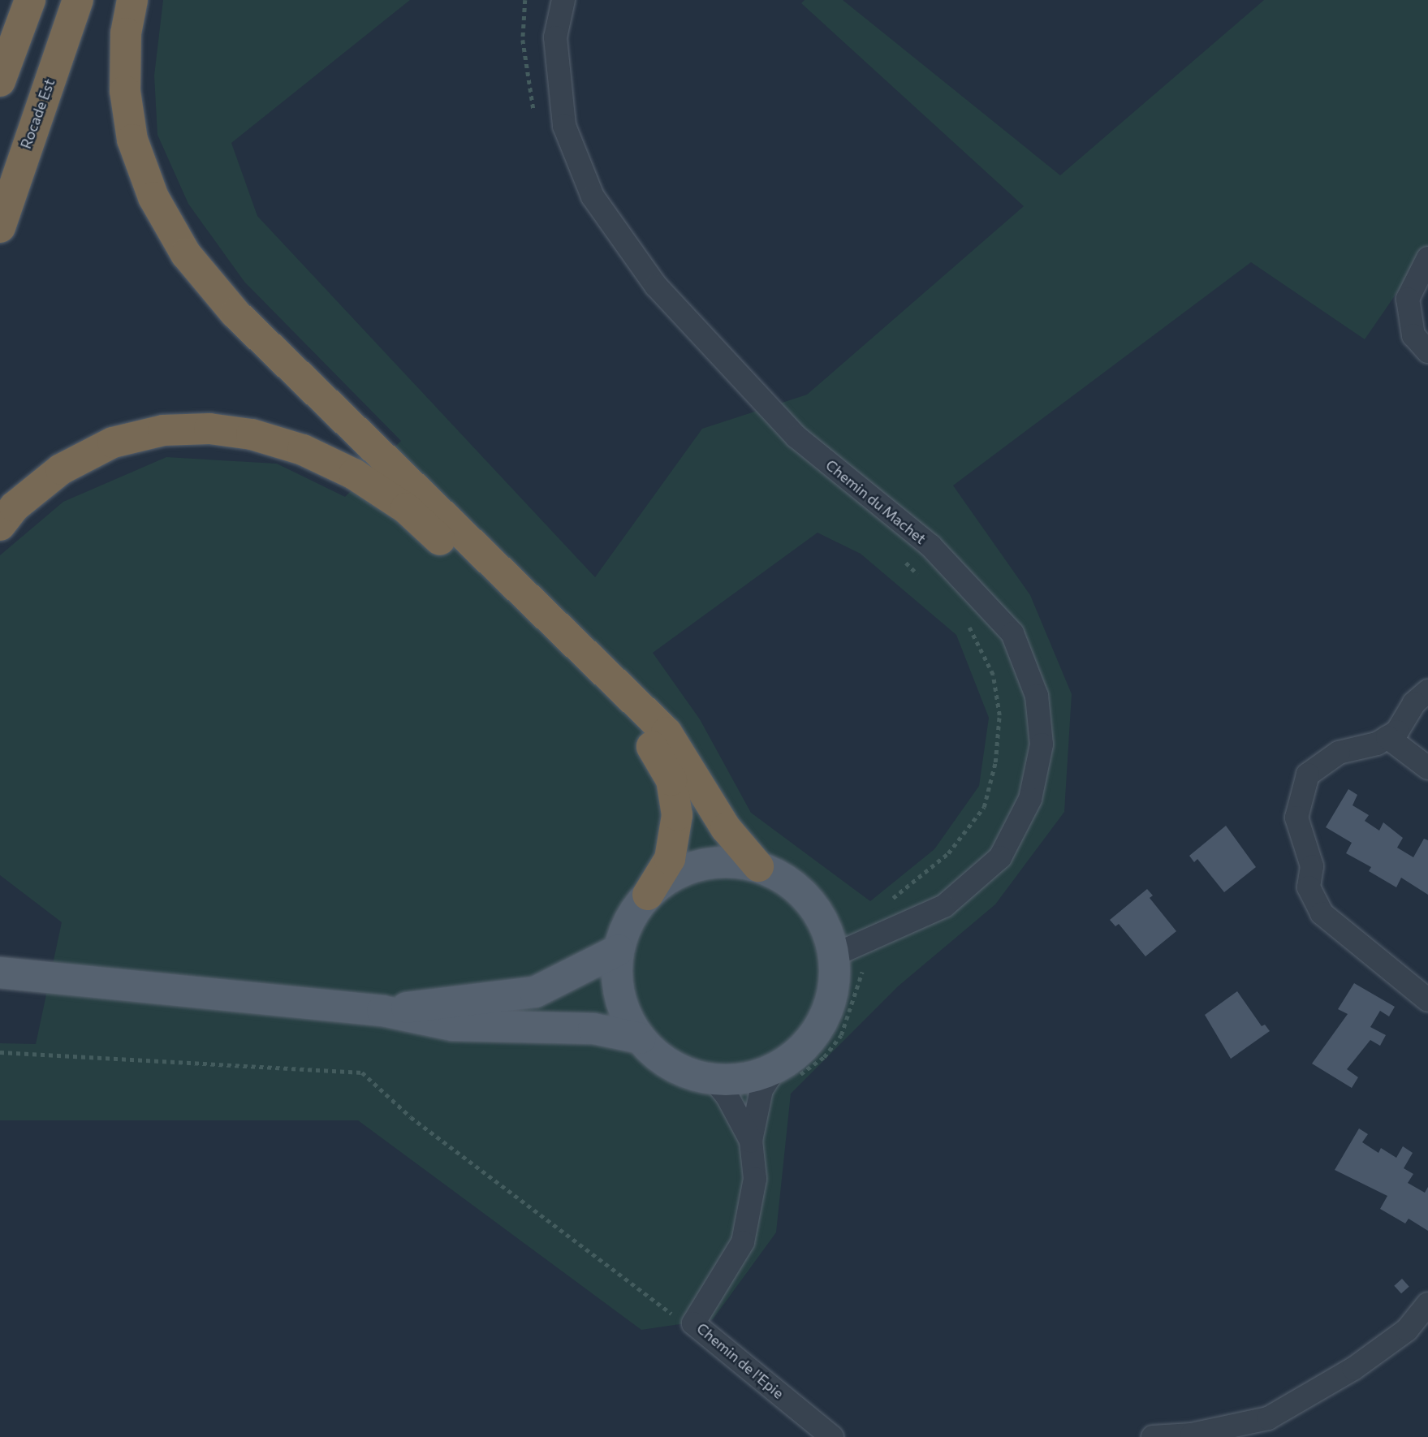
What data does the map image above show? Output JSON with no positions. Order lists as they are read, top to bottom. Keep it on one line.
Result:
{"streets":{"highway":["Rocade Est"],"street":["Chemin du Machet","Chemin de l'Epie"]}}
